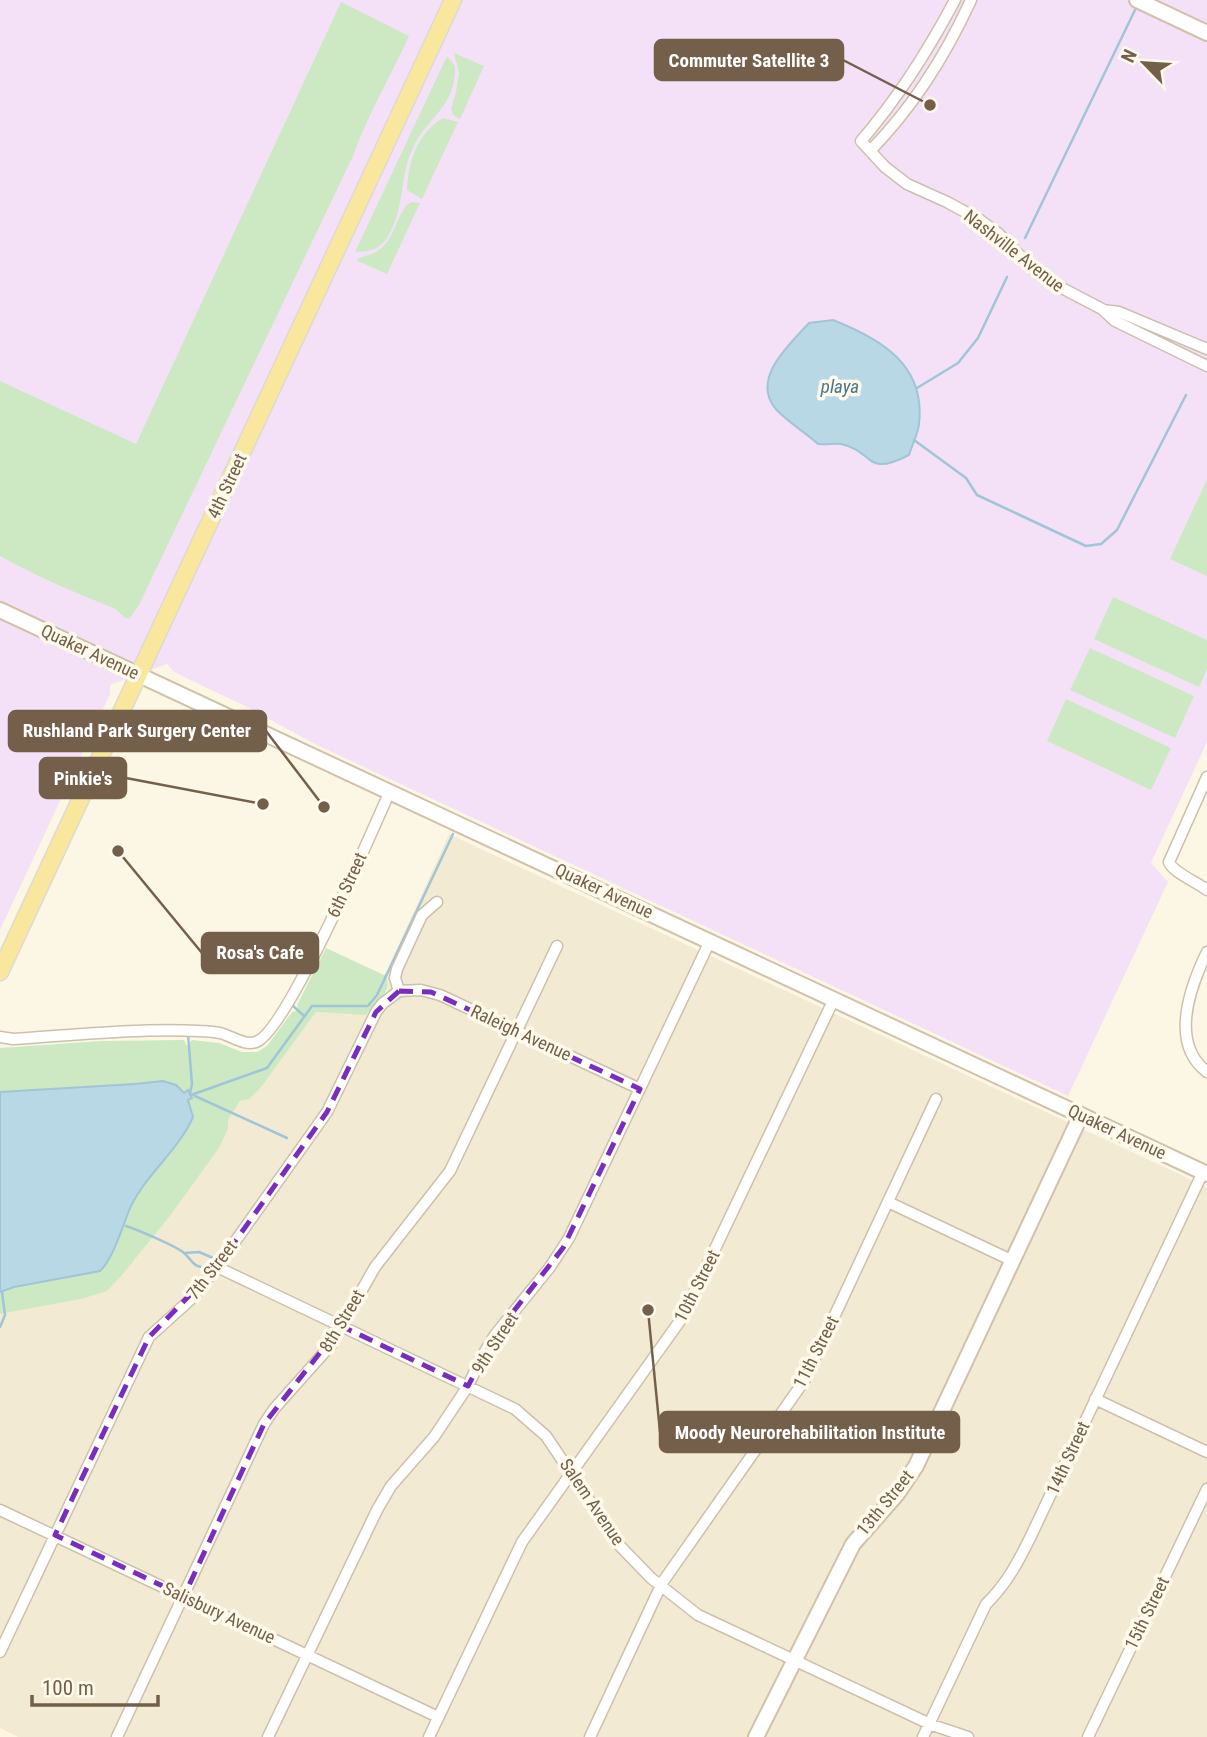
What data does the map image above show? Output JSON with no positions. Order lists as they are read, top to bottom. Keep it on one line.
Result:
{"streets":{"main road":["4th Street","Quaker Avenue","13th Street"],"street":["Nashville Avenue","6th Street","Raleigh Avenue","7th Street","10th Street","8th Street","9th Street","11th Street","14th Street","Salem Avenue","Salisbury Avenue","15th Street"]},"crossings":[["4th Street","Quaker Avenue"],["Quaker Avenue","6th Street"],["Quaker Avenue","10th Street"],["Quaker Avenue","9th Street"],["Quaker Avenue","14th Street"],["Quaker Avenue","13th Street"],["Raleigh Avenue","7th Street"],["Raleigh Avenue","8th Street"],["Raleigh Avenue","9th Street"],["7th Street","Salem Avenue"],["7th Street","Salisbury Avenue"],["10th Street","Salem Avenue"],["10th Street","Salisbury Avenue"],["8th Street","Salem Avenue"],["8th Street","Salisbury Avenue"],["9th Street","Salem Avenue"],["9th Street","Salisbury Avenue"],["11th Street","Salem Avenue"],["14th Street","Salem Avenue"],["Salem Avenue","13th Street"]],"water":["playa"],"places":["Commuter Satellite 3","Pinkie's","Rushland Park Surgery Center","Rosa's Cafe","Moody Neurorehabilitation Institute"],"scale_bar":"100 m","north":"top left"}
